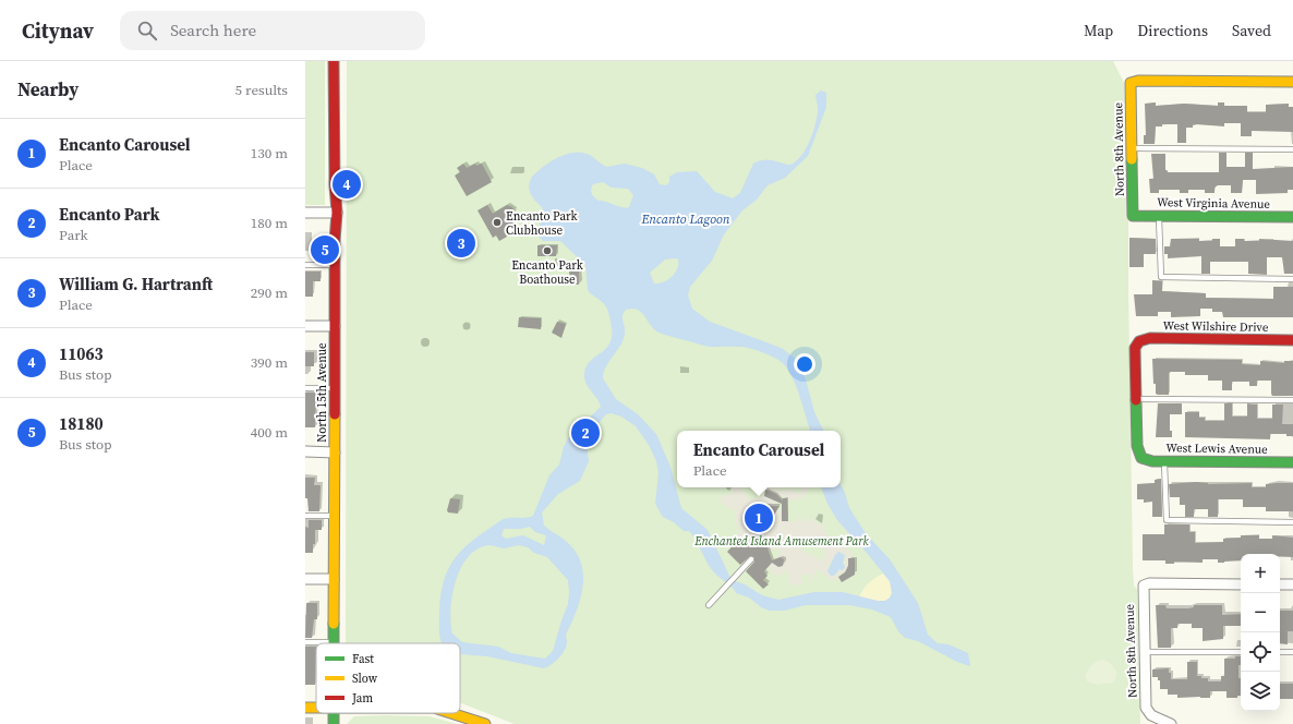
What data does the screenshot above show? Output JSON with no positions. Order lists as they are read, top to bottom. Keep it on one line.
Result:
{"streets":{"street":["North 8th Avenue","West Virginia Avenue","West Wilshire Drive","North 15th Avenue","West Lewis Avenue"]},"crossings":[["North 8th Avenue","West Virginia Avenue"],["West Wilshire Drive","West Lewis Avenue"]],"water":["Encanto Lagoon"],"parks":["Enchanted Island Amusement Park"],"places":["Encanto Park Clubhouse","Encanto Park Boathouse"],"legend":["Fast","Slow","Jam"],"page":{"header":"Citynav","search":"Search here","nav":["Map","Directions","Saved"],"heading":["Nearby","5 results"],"list":[{"mark":"1","name":"Encanto Carousel","note":"Place","value":"130 m"},{"mark":"2","name":"Encanto Park","note":"Park","value":"180 m"},{"mark":"3","name":"William G. Hartranft","note":"Place","value":"290 m"},{"mark":"4","name":"11063","note":"Bus stop","value":"390 m"},{"mark":"5","name":"18180","note":"Bus stop","value":"400 m"}],"pins":["4","3","5","2","1"],"popup":["Encanto Carousel","Place"],"map_buttons":["+","−"]}}
